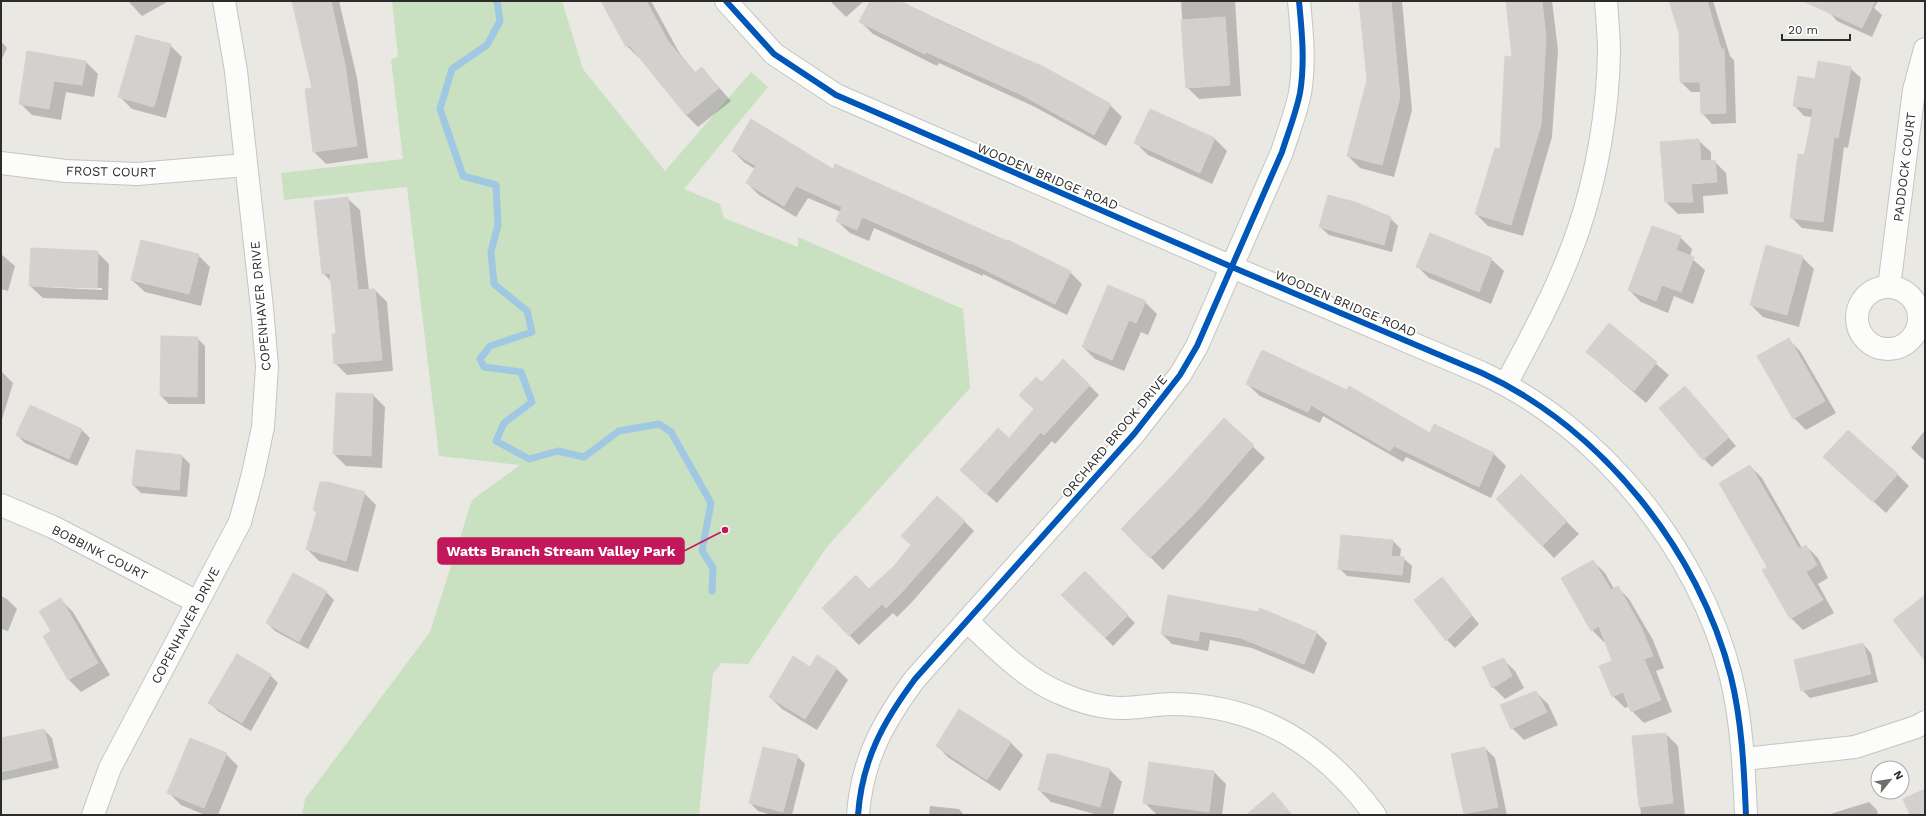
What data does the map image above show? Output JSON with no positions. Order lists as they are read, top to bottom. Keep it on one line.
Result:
{"streets":{"street":["PADDOCK COURT","FROST COURT","WOODEN BRIDGE ROAD","COPENHAVER DRIVE","ORCHARD BROOK DRIVE","BOBBINK COURT"]},"crossings":[["FROST COURT","COPENHAVER DRIVE"],["WOODEN BRIDGE ROAD","ORCHARD BROOK DRIVE"],["COPENHAVER DRIVE","BOBBINK COURT"]],"places":["Watts Branch Stream Valley Park"],"scale_bar":"20 m","north":"top right"}
